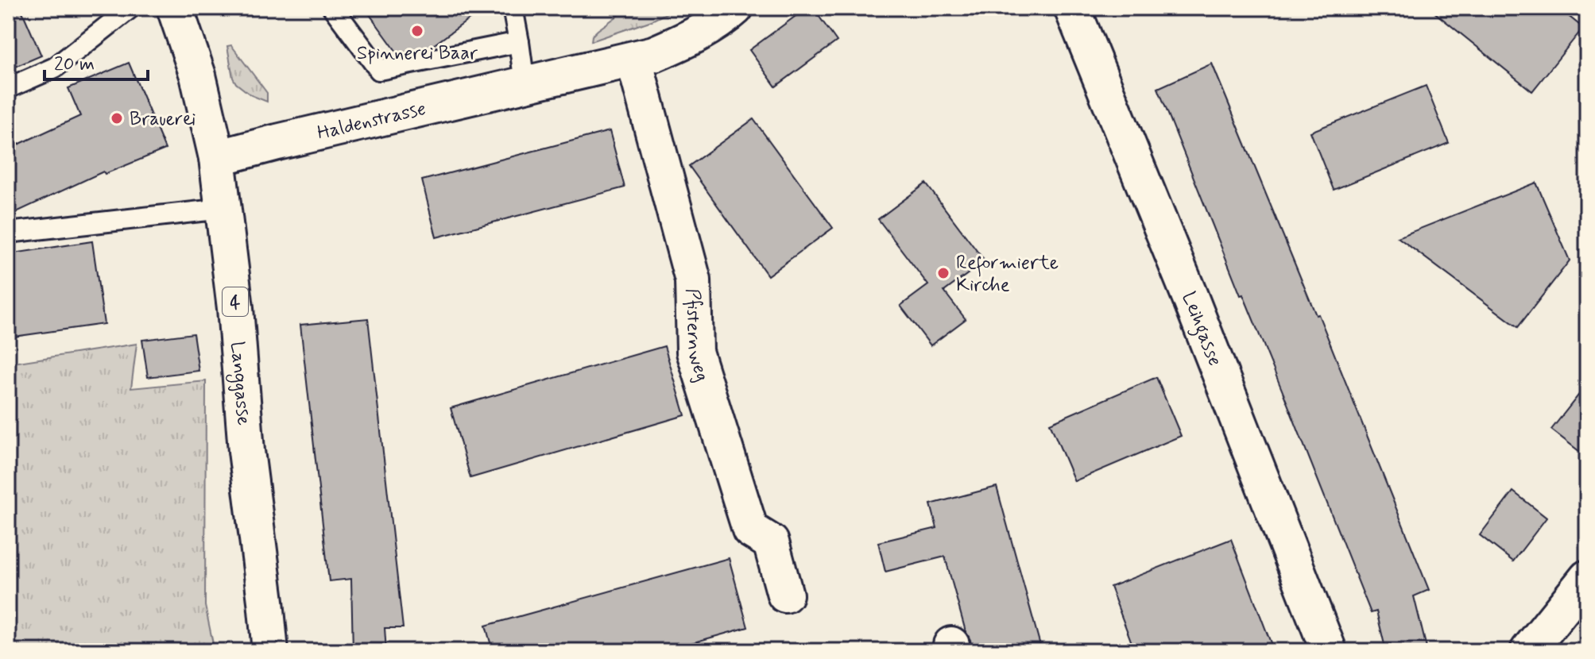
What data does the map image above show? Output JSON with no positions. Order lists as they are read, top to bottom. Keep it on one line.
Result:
{"streets":{"street":["Haldenstrasse","4","Leihgasse","Pfisternweg","Langgasse"]},"crossings":[["Haldenstrasse","Pfisternweg"],["Haldenstrasse","Langgasse"]],"places":["Spinnerei Baar","Brauerei","Reformierte Kirche"],"scale_bar":"20 m"}
